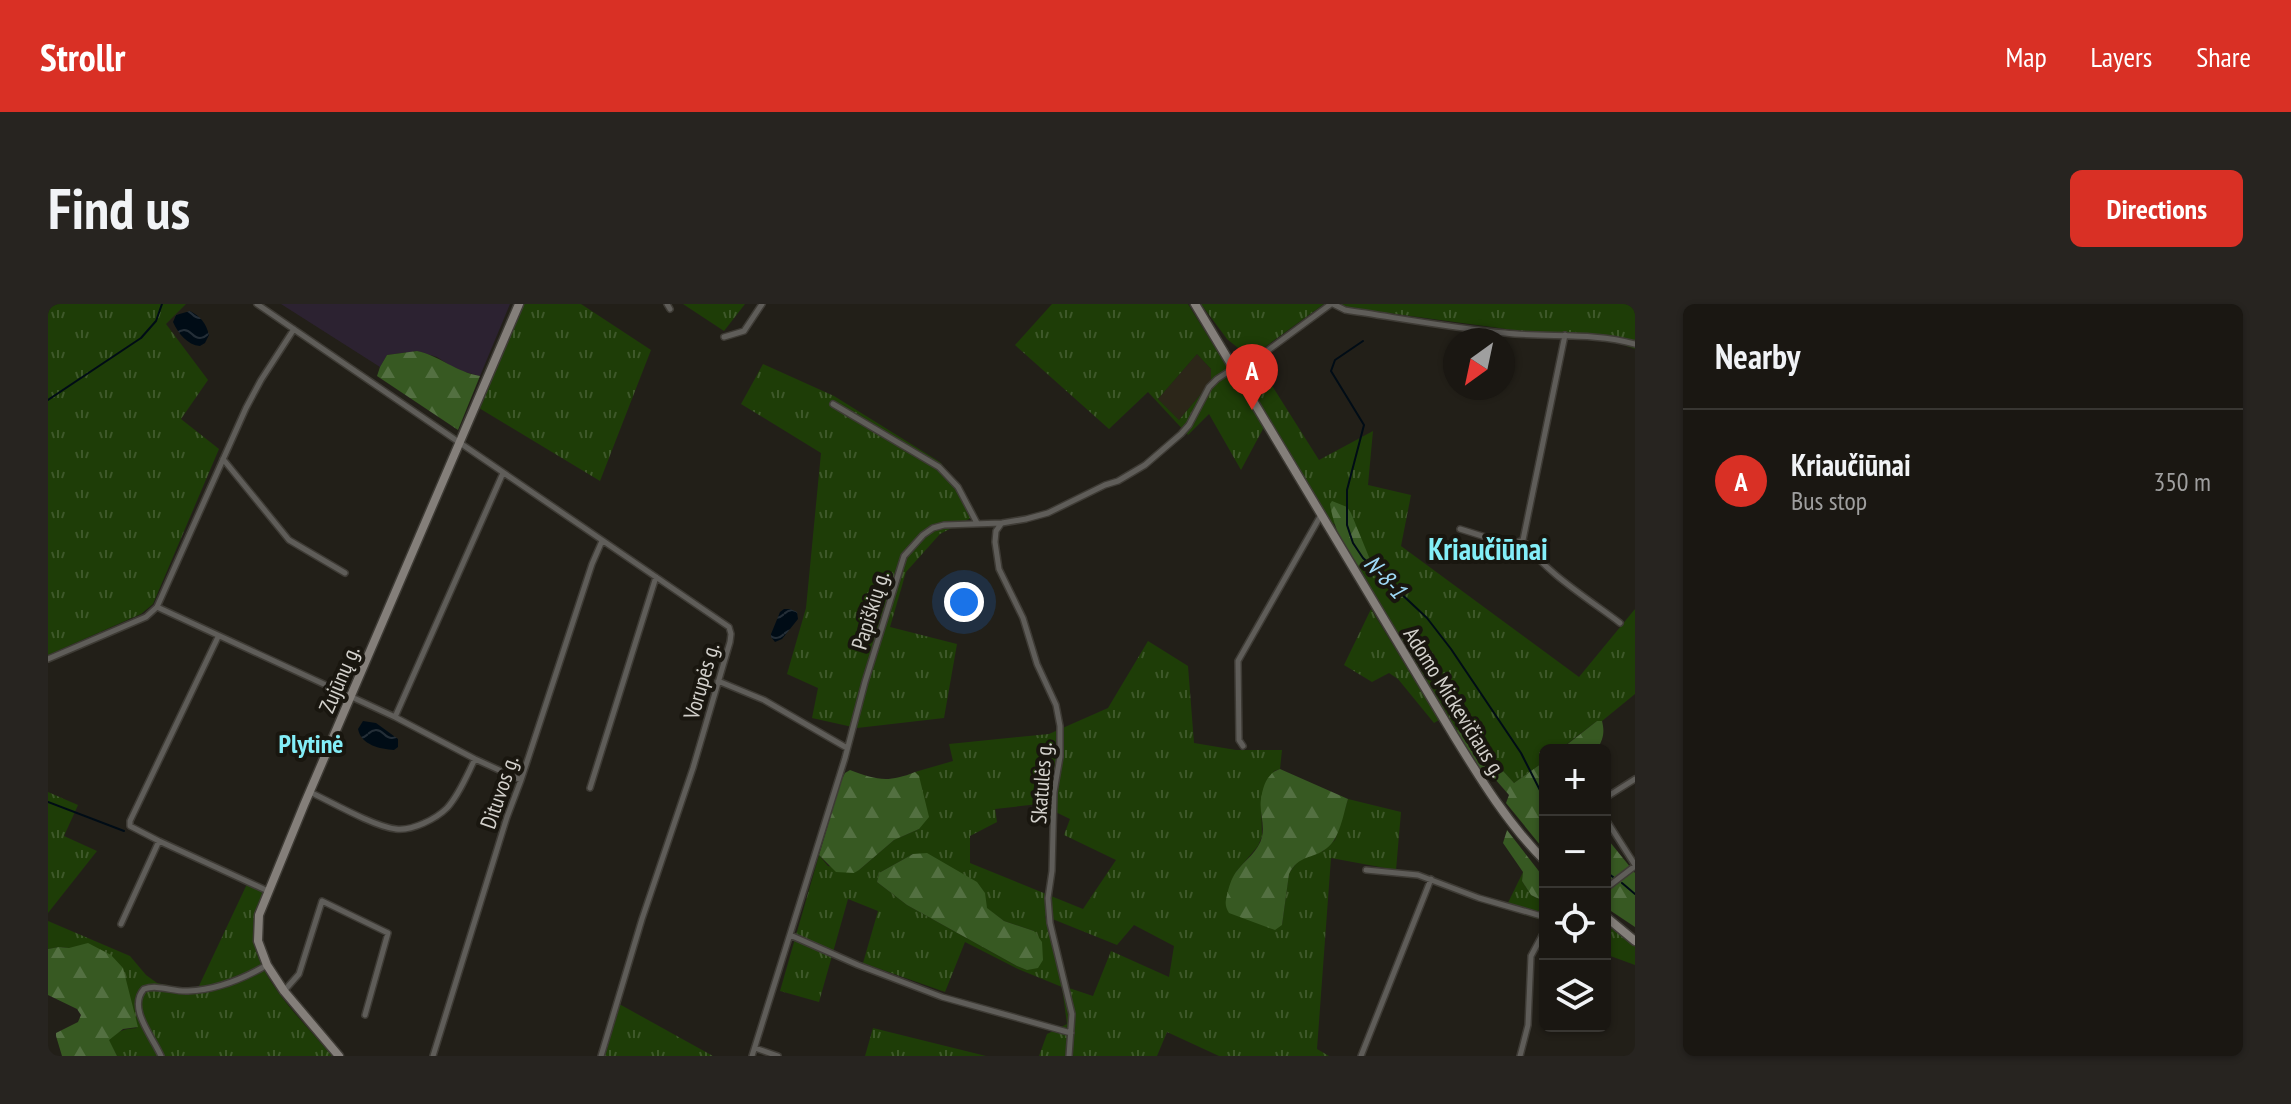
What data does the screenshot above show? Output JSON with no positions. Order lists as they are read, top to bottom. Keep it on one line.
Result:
{"streets":{"main road":["Zujūnų g.","Adomo Mickevičiaus g."],"street":["Papiškių g.","Vorupės g.","Skatulės g.","Dituvos g."]},"crossings":[["Papiškių g.","Adomo Mickevičiaus g."],["Papiškių g.","Skatulės g."],["Zujūnų g.","Vorupės g."],["Vorupės g.","Dituvos g."]],"districts":["Kriaučiūnai","Plytinė"],"water":["N-8-1"],"north":"bottom left","page":{"header":"Strollr","nav":["Map","Layers","Share"],"buttons":"Directions","title":"Find us","heading":"Nearby","pins":"A","list":[{"mark":"A","name":"Kriaučiūnai","note":"Bus stop","value":"350 m"}],"map_buttons":["+","−"]}}
